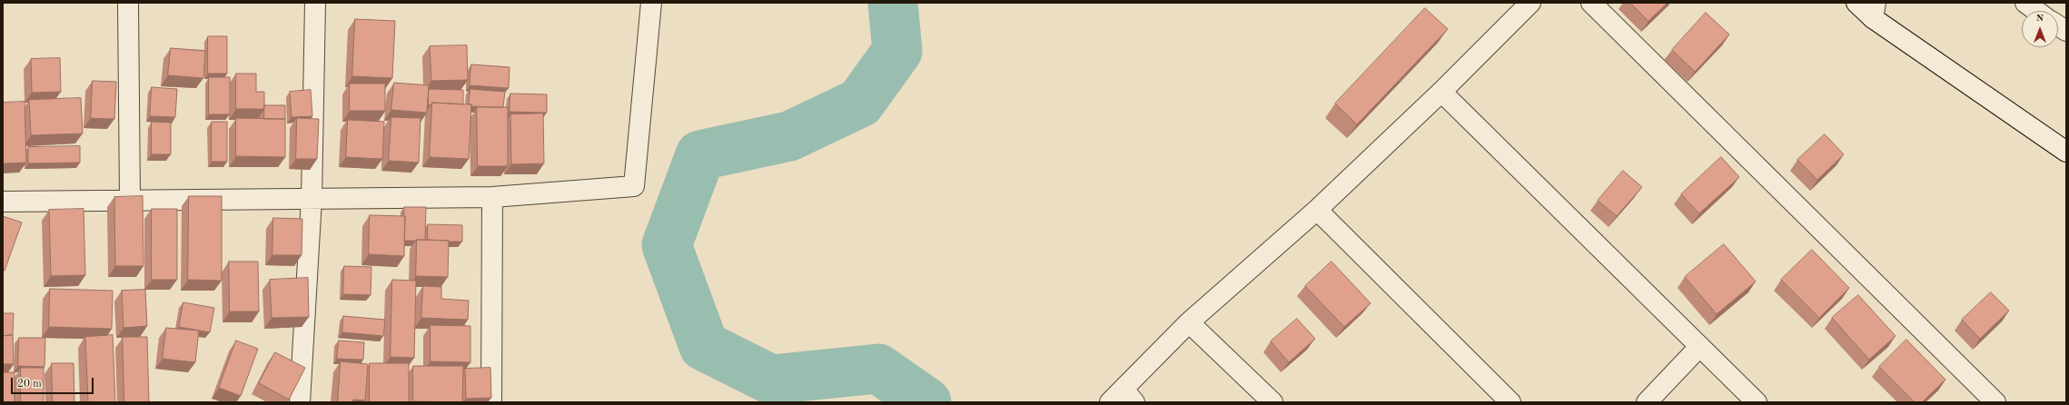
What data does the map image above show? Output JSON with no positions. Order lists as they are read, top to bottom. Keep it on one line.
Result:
{"scale_bar":"20 m","north":"top"}
